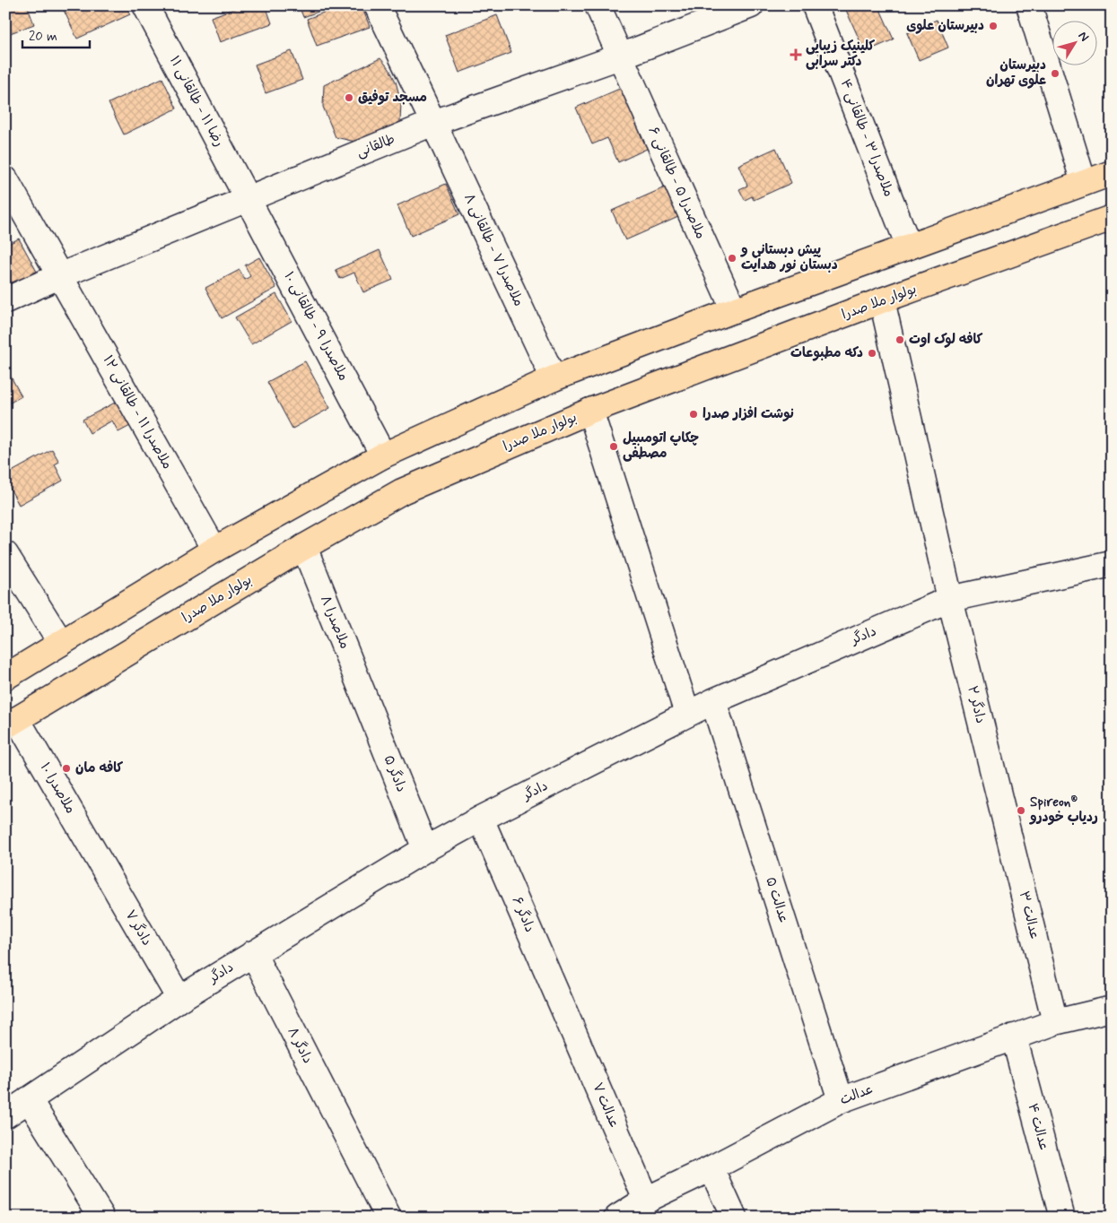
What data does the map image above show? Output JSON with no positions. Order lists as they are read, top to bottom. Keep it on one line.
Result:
{"streets":{"main road":["بولوار ملا صدرا"],"street":["رضا ۱۱ - طالقانی ۱۱","ملاصدرا ۳ - طالقانی ۴","طالقانی","ملاصدرا ۵ - طالقانی ۶","ملاصدرا ۷ - طالقانی ۸","ملاصدرا ۹ - طالقانی ۱۰","ملاصدرا ۱۱ - طالقانی ۱۲","ملاصدرا ۸","دادگر","دادگر ۲","دادگر ۵","ملاصدرا ۱۰","عدالت ۵","دادگر ۶","عدالت ۳","دادگر ۷","دادگر ۸","عدالت","عدالت ۷","عدالت ۴"]},"crossings":[["رضا ۱۱ - طالقانی ۱۱","طالقانی"],["رضا ۱۱ - طالقانی ۱۱","ملاصدرا ۹ - طالقانی ۱۰"],["طالقانی","ملاصدرا ۵ - طالقانی ۶"],["طالقانی","ملاصدرا ۷ - طالقانی ۸"],["طالقانی","ملاصدرا ۹ - طالقانی ۱۰"],["طالقانی","ملاصدرا ۱۱ - طالقانی ۱۲"],["بولوار ملا صدرا","ملاصدرا ۸"],["بولوار ملا صدرا","دادگر ۲"],["بولوار ملا صدرا","ملاصدرا ۱۰"],["ملاصدرا ۸","دادگر ۵"],["دادگر","دادگر ۲"],["دادگر","دادگر ۵"],["دادگر","عدالت ۵"],["دادگر","دادگر ۶"],["دادگر","دادگر ۷"],["دادگر","دادگر ۸"],["دادگر ۲","عدالت ۳"],["ملاصدرا ۱۰","دادگر ۷"],["عدالت ۵","عدالت"],["دادگر ۶","عدالت ۷"],["عدالت ۳","عدالت"],["عدالت","عدالت ۷"],["عدالت","عدالت ۴"]],"places":{"other":["دبیرستان علوی","دبیرستان علوی تهران","مسجد توفیق","پیش دبستانی و دبستان نور هدایت","کافه لوک اوت","دکه مطبوعات","نوشت افزار صدرا","چکاپ اتومىبیل مصطفی","کافه مان","Spireon® ردیاب خودرو"],"health":["کلینیک زیبایی دکتر سرابی"]},"scale_bar":"20 m","north":"top right"}
